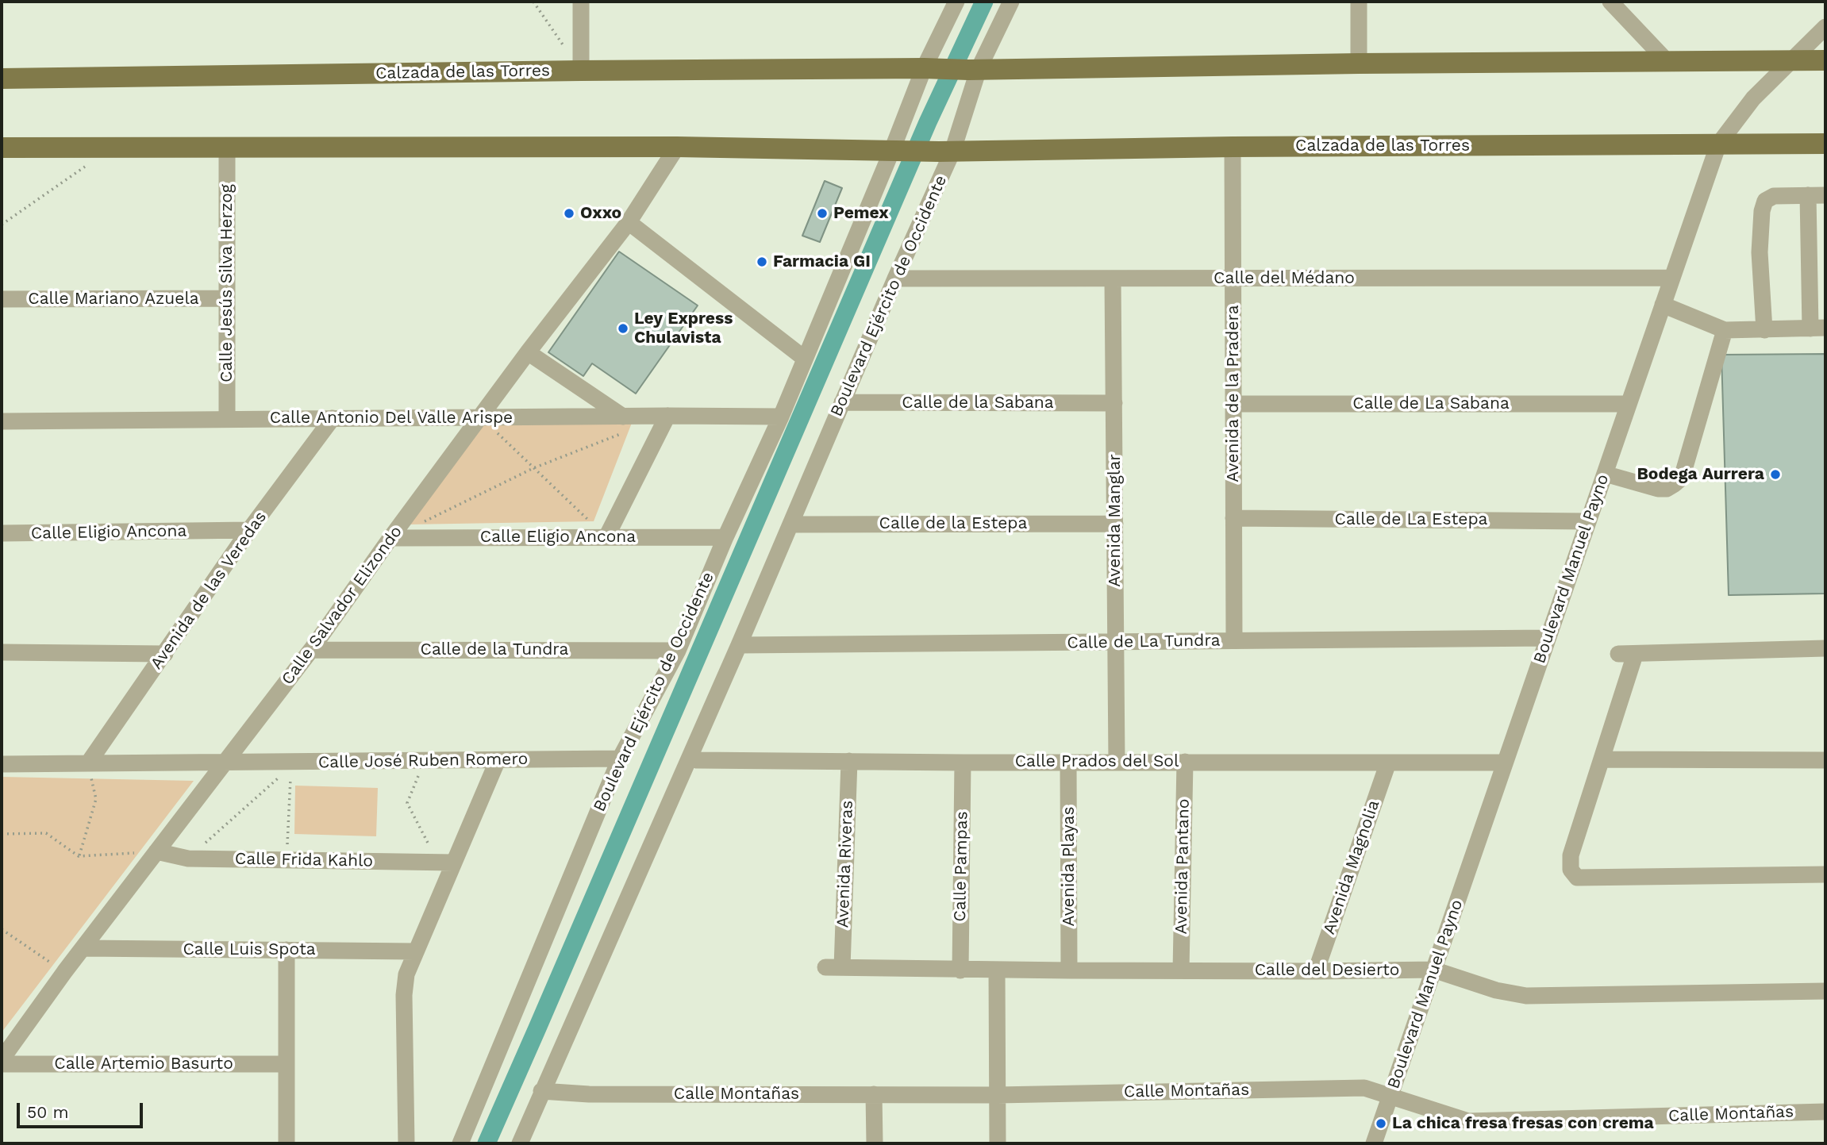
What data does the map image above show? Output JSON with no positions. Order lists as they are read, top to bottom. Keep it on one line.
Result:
{"streets":{"main road":["Calzada de las Torres"],"street":["Calle del Médano","Calle Jesús Silva Herzog","Boulevard Ejército de Occidente","Calle Mariano Azuela","Avenida de la Pradera","Calle de la Sabana","Calle de La Sabana","Calle Antonio Del Valle Arispe","Calle de La Estepa","Avenida Manglar","Calle de la Estepa","Calle Eligio Ancona","Boulevard Manuel Payno","Avenida de las Veredas","Calle Salvador Elizondo","Calle de La Tundra","Calle de la Tundra","Calle José Ruben Romero","Calle Prados del Sol","Calle Frida Kahlo","Avenida Riveras","Calle Pampas","Avenida Playas","Avenida Pantano","Avenida Magnolia","Calle Luis Spota","Calle del Desierto","Calle Artemio Basurto","Calle Montañas"]},"crossings":[["Calzada de las Torres","Boulevard Ejército de Occidente"],["Calzada de las Torres","Avenida de la Pradera"],["Calzada de las Torres","Boulevard Manuel Payno"],["Calle del Médano","Boulevard Ejército de Occidente"],["Calle del Médano","Avenida de la Pradera"],["Calle del Médano","Avenida Manglar"],["Calle del Médano","Boulevard Manuel Payno"],["Calle Jesús Silva Herzog","Calle Mariano Azuela"],["Calle Jesús Silva Herzog","Calle Antonio Del Valle Arispe"],["Boulevard Ejército de Occidente","Calle de la Sabana"],["Boulevard Ejército de Occidente","Calle Antonio Del Valle Arispe"],["Boulevard Ejército de Occidente","Calle de la Estepa"],["Boulevard Ejército de Occidente","Calle Eligio Ancona"],["Boulevard Ejército de Occidente","Calle de La Tundra"],["Boulevard Ejército de Occidente","Calle de la Tundra"],["Boulevard Ejército de Occidente","Calle José Ruben Romero"],["Boulevard Ejército de Occidente","Calle Prados del Sol"],["Boulevard Ejército de Occidente","Calle Montañas"],["Avenida de la Pradera","Calle de La Sabana"],["Avenida de la Pradera","Calle de La Estepa"],["Avenida de la Pradera","Calle de La Tundra"],["Calle de la Sabana","Avenida Manglar"],["Calle de La Sabana","Boulevard Manuel Payno"],["Calle Antonio Del Valle Arispe","Avenida de las Veredas"],["Calle Antonio Del Valle Arispe","Calle Salvador Elizondo"],["Calle de La Estepa","Boulevard Manuel Payno"],["Avenida Manglar","Calle de la Estepa"],["Avenida Manglar","Calle de La Tundra"],["Avenida Manglar","Calle Prados del Sol"],["Calle Eligio Ancona","Avenida de las Veredas"],["Calle Eligio Ancona","Calle Salvador Elizondo"],["Boulevard Manuel Payno","Calle de La Tundra"],["Boulevard Manuel Payno","Calle Prados del Sol"],["Boulevard Manuel Payno","Calle del Desierto"],["Boulevard Manuel Payno","Calle Montañas"],["Avenida de las Veredas","Calle José Ruben Romero"],["Calle Salvador Elizondo","Calle de la Tundra"],["Calle Salvador Elizondo","Calle José Ruben Romero"],["Calle Salvador Elizondo","Calle Frida Kahlo"],["Calle Salvador Elizondo","Calle Luis Spota"],["Calle Prados del Sol","Avenida Riveras"],["Calle Prados del Sol","Calle Pampas"],["Calle Prados del Sol","Avenida Playas"],["Calle Prados del Sol","Avenida Pantano"],["Calle Prados del Sol","Avenida Magnolia"],["Avenida Riveras","Calle del Desierto"],["Calle Pampas","Calle del Desierto"],["Avenida Playas","Calle del Desierto"],["Avenida Pantano","Calle del Desierto"],["Avenida Magnolia","Calle del Desierto"]],"places":["Oxxo","Pemex","Farmacia GI","Ley Express Chulavista","Bodega Aurrera","La chica fresa fresas con crema"],"scale_bar":"50 m"}
